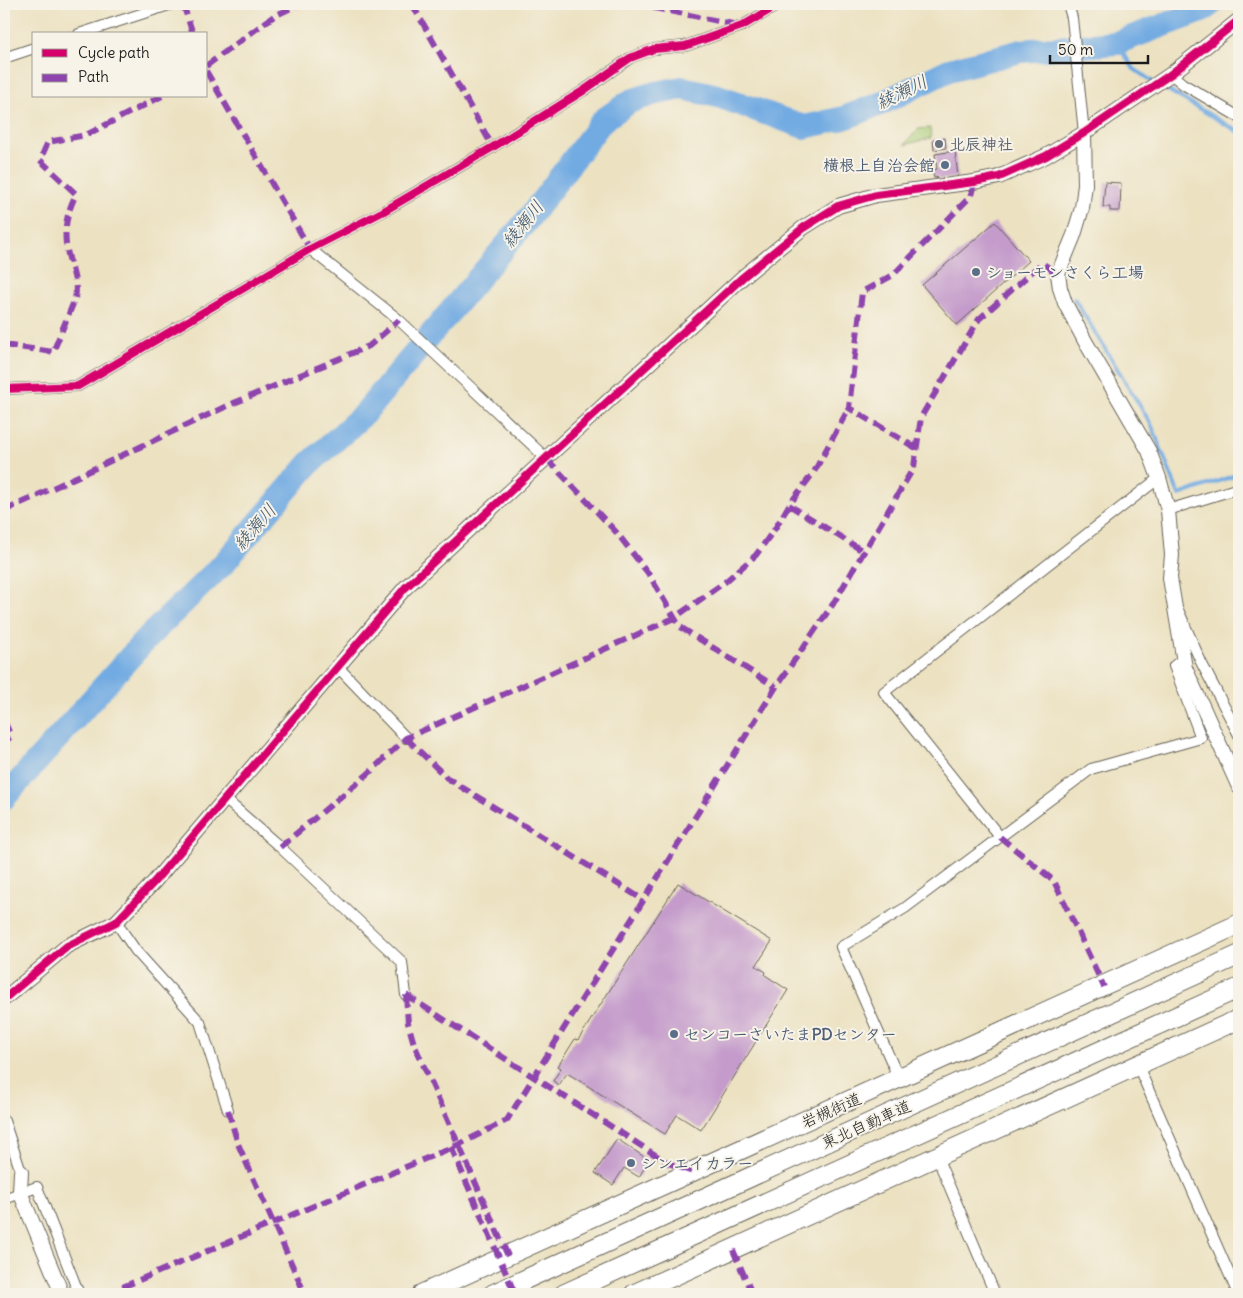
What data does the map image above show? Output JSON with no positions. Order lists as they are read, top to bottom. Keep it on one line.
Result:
{"streets":{"highway":["岩槻街道","東北自動車道"]},"water":["綾瀬川"],"places":["北辰神社","横根上自治会館","ショーモンさくら工場","センコーさいたまPDセンター","シンエイカラー"],"legend":["Cycle path","Path"],"scale_bar":"50 m"}
